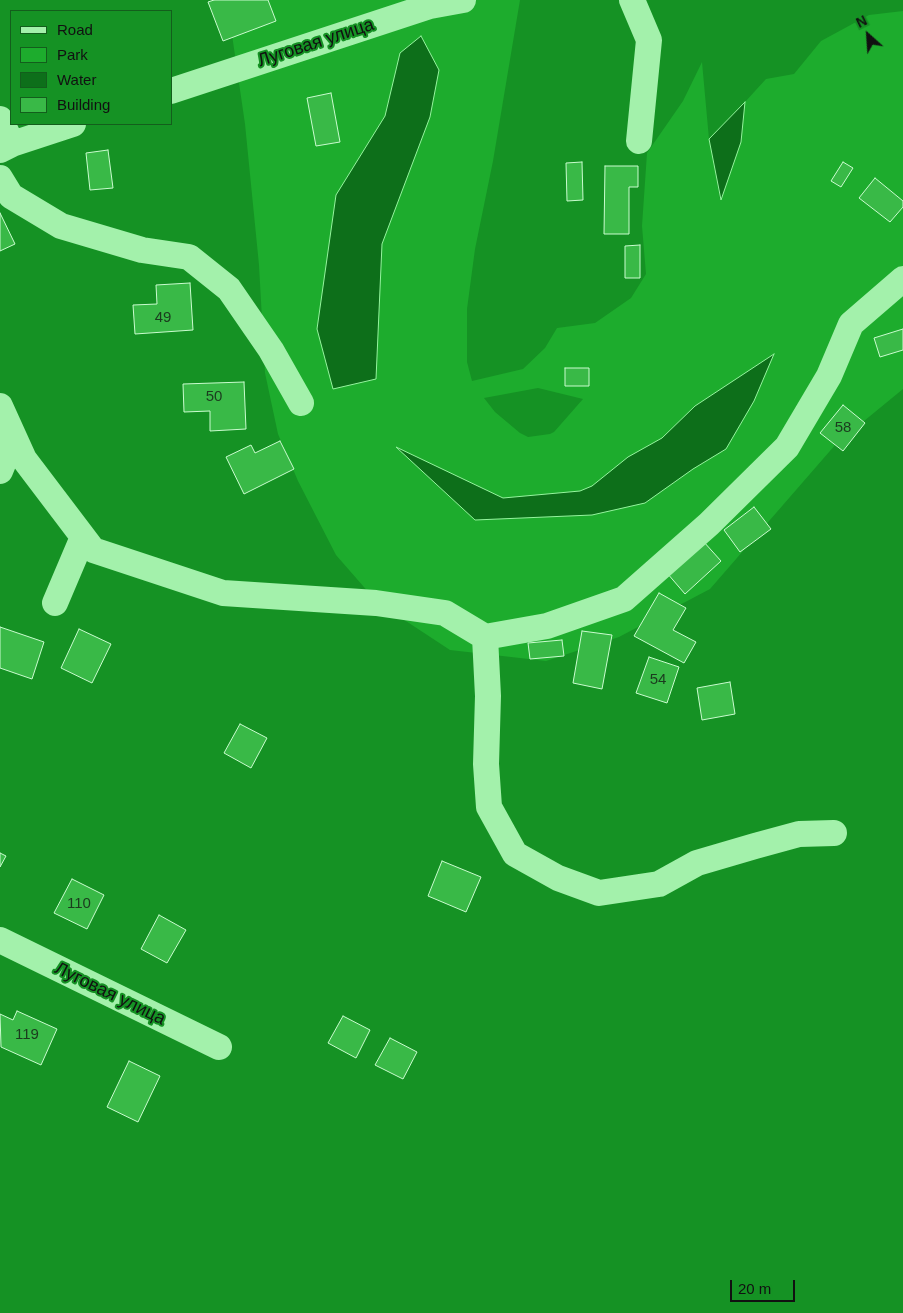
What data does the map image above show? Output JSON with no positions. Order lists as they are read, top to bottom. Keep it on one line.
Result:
{"streets":{"street":["Луговая улица"]},"house_numbers":["49","50","58","54","110","119"],"legend":["Road","Park","Water","Building"],"scale_bar":"20 m","north":"top left"}
